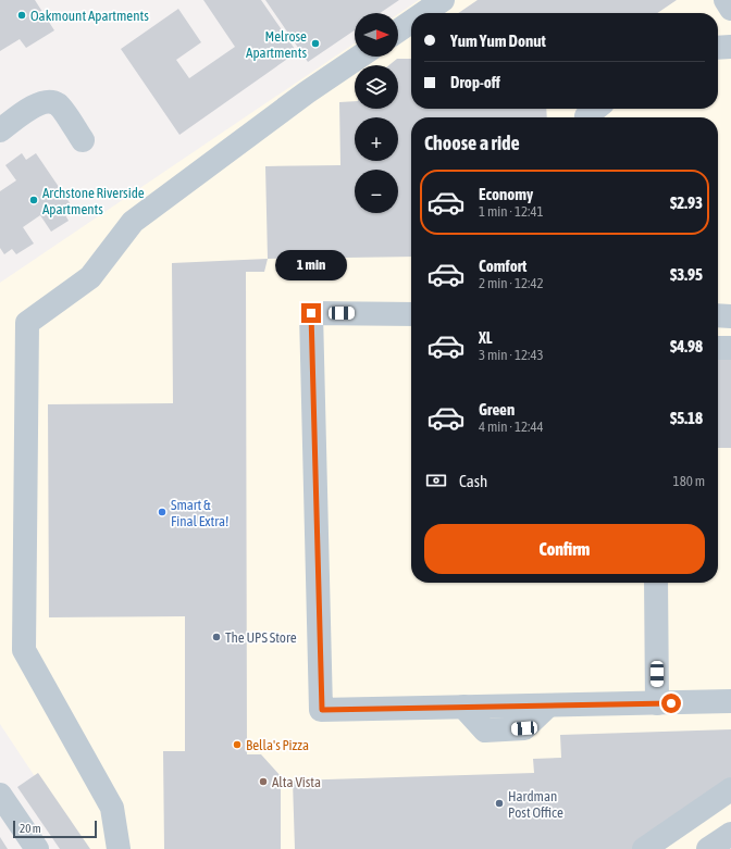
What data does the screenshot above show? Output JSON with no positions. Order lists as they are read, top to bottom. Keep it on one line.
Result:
{"places":["Oakmount Apartments","Melrose Apartments","Archstone Riverside Apartments","Smart & Final Extra!","The UPS Store","Bella's Pizza","Alta Vista","Hardman Post Office"],"scale_bar":"20 m","north":"right","page":{"map_buttons":["+","−"],"banner":["Yum Yum Donut","Drop-off"],"heading":"Choose a ride","list":[{"name":"Economy","note":"1 min · 12:41","value":"$2.93"},{"name":"Comfort","note":"2 min · 12:42","value":"$3.95"},{"name":"XL","note":"3 min · 12:43","value":"$4.98"},{"name":"Green","note":"4 min · 12:44","value":"$5.18"}],"bubble":"1 min","pay":["Cash","180 m"],"buttons":"Confirm","scale":"20 m"}}
